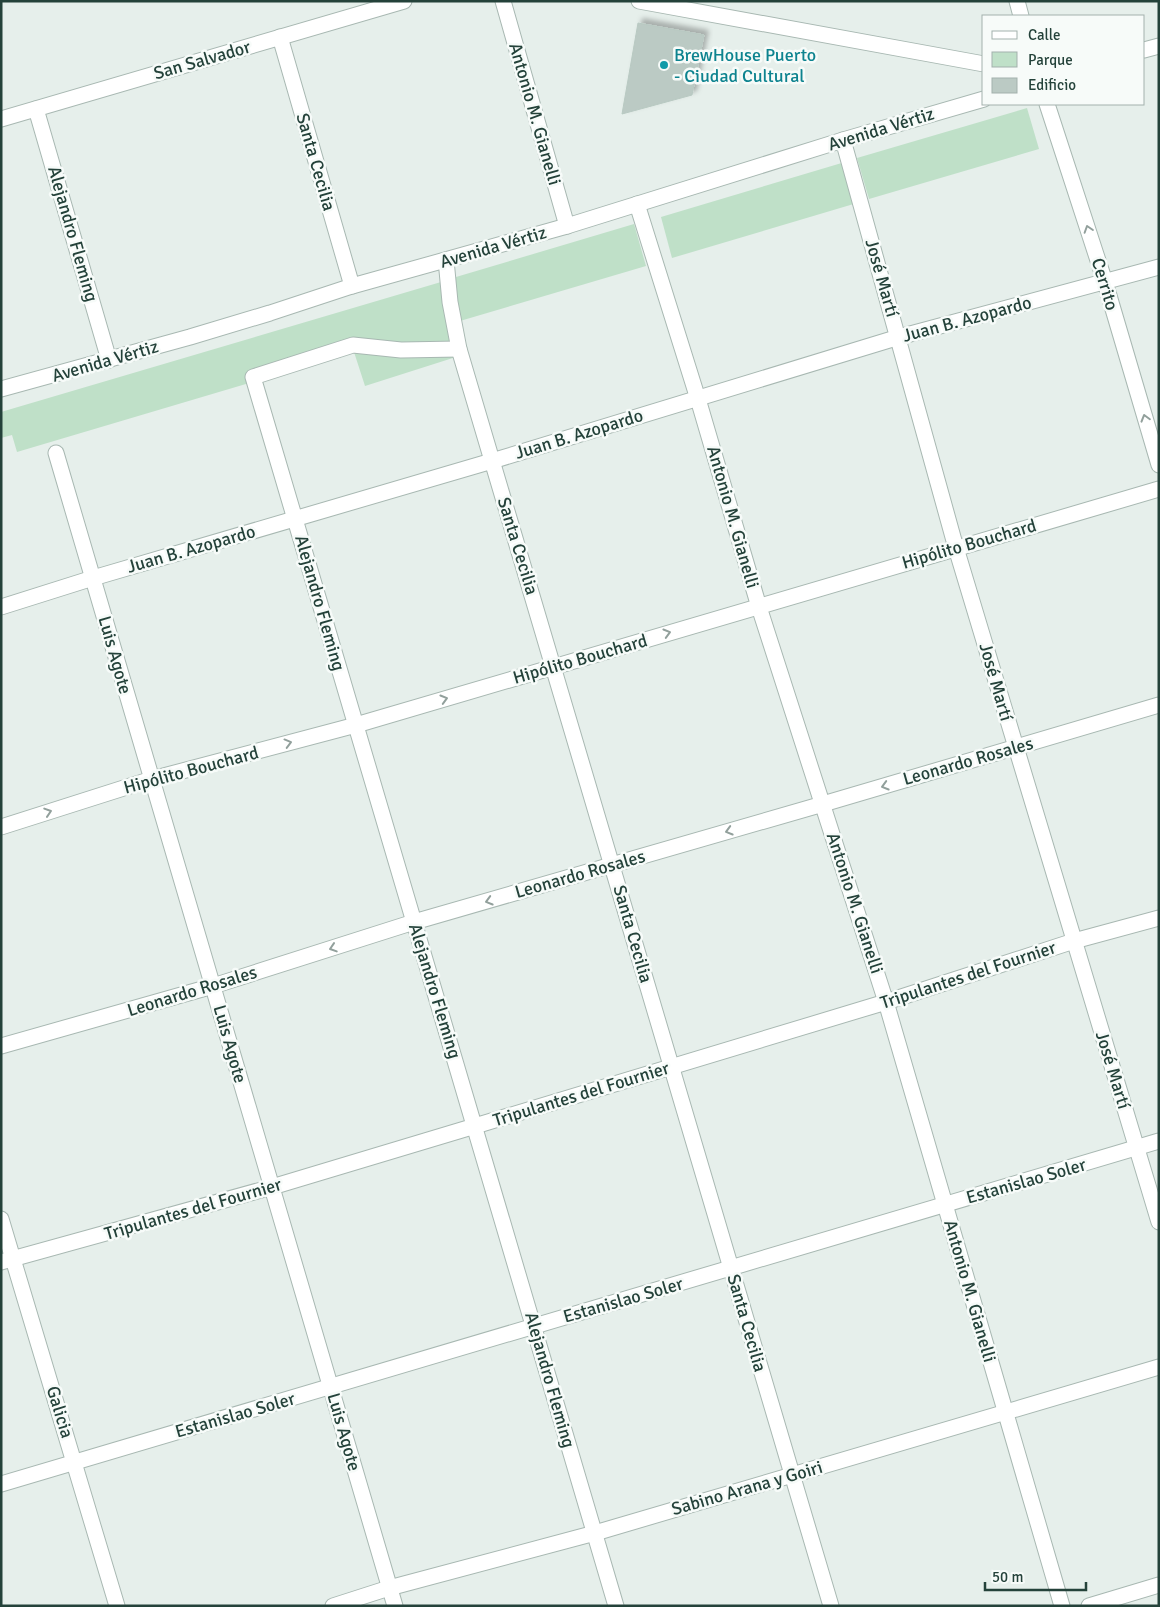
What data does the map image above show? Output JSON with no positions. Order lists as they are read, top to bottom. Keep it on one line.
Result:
{"streets":{"street":["San Salvador","Antonio M. Gianelli","Avenida Vértiz","Santa Cecilia","Alejandro Fleming","José Martí","Cerrito","Juan B. Azopardo","Hipólito Bouchard","Luis Agote","Leonardo Rosales","Tripulantes del Fournier","Estanislao Soler","Galicia","Sabino Arana y Goiri"]},"crossings":[["San Salvador","Santa Cecilia"],["San Salvador","Alejandro Fleming"],["Antonio M. Gianelli","Avenida Vértiz"],["Antonio M. Gianelli","Juan B. Azopardo"],["Antonio M. Gianelli","Hipólito Bouchard"],["Antonio M. Gianelli","Leonardo Rosales"],["Antonio M. Gianelli","Tripulantes del Fournier"],["Antonio M. Gianelli","Estanislao Soler"],["Antonio M. Gianelli","Sabino Arana y Goiri"],["Avenida Vértiz","Santa Cecilia"],["Avenida Vértiz","Alejandro Fleming"],["Avenida Vértiz","José Martí"],["Santa Cecilia","Alejandro Fleming"],["Santa Cecilia","Juan B. Azopardo"],["Santa Cecilia","Hipólito Bouchard"],["Santa Cecilia","Leonardo Rosales"],["Santa Cecilia","Tripulantes del Fournier"],["Santa Cecilia","Estanislao Soler"],["Santa Cecilia","Sabino Arana y Goiri"],["Alejandro Fleming","Juan B. Azopardo"],["Alejandro Fleming","Hipólito Bouchard"],["Alejandro Fleming","Leonardo Rosales"],["Alejandro Fleming","Tripulantes del Fournier"],["Alejandro Fleming","Estanislao Soler"],["Alejandro Fleming","Sabino Arana y Goiri"],["José Martí","Juan B. Azopardo"],["José Martí","Hipólito Bouchard"],["José Martí","Leonardo Rosales"],["José Martí","Tripulantes del Fournier"],["José Martí","Estanislao Soler"],["Cerrito","Juan B. Azopardo"],["Juan B. Azopardo","Luis Agote"],["Hipólito Bouchard","Luis Agote"],["Luis Agote","Leonardo Rosales"],["Luis Agote","Tripulantes del Fournier"],["Luis Agote","Estanislao Soler"],["Luis Agote","Sabino Arana y Goiri"],["Tripulantes del Fournier","Galicia"],["Estanislao Soler","Galicia"]],"one_way":["Cerrito","Hipólito Bouchard","Leonardo Rosales"],"places":["BrewHouse Puerto - Ciudad Cultural"],"legend":["Calle","Parque","Edificio"],"scale_bar":"50 m"}
